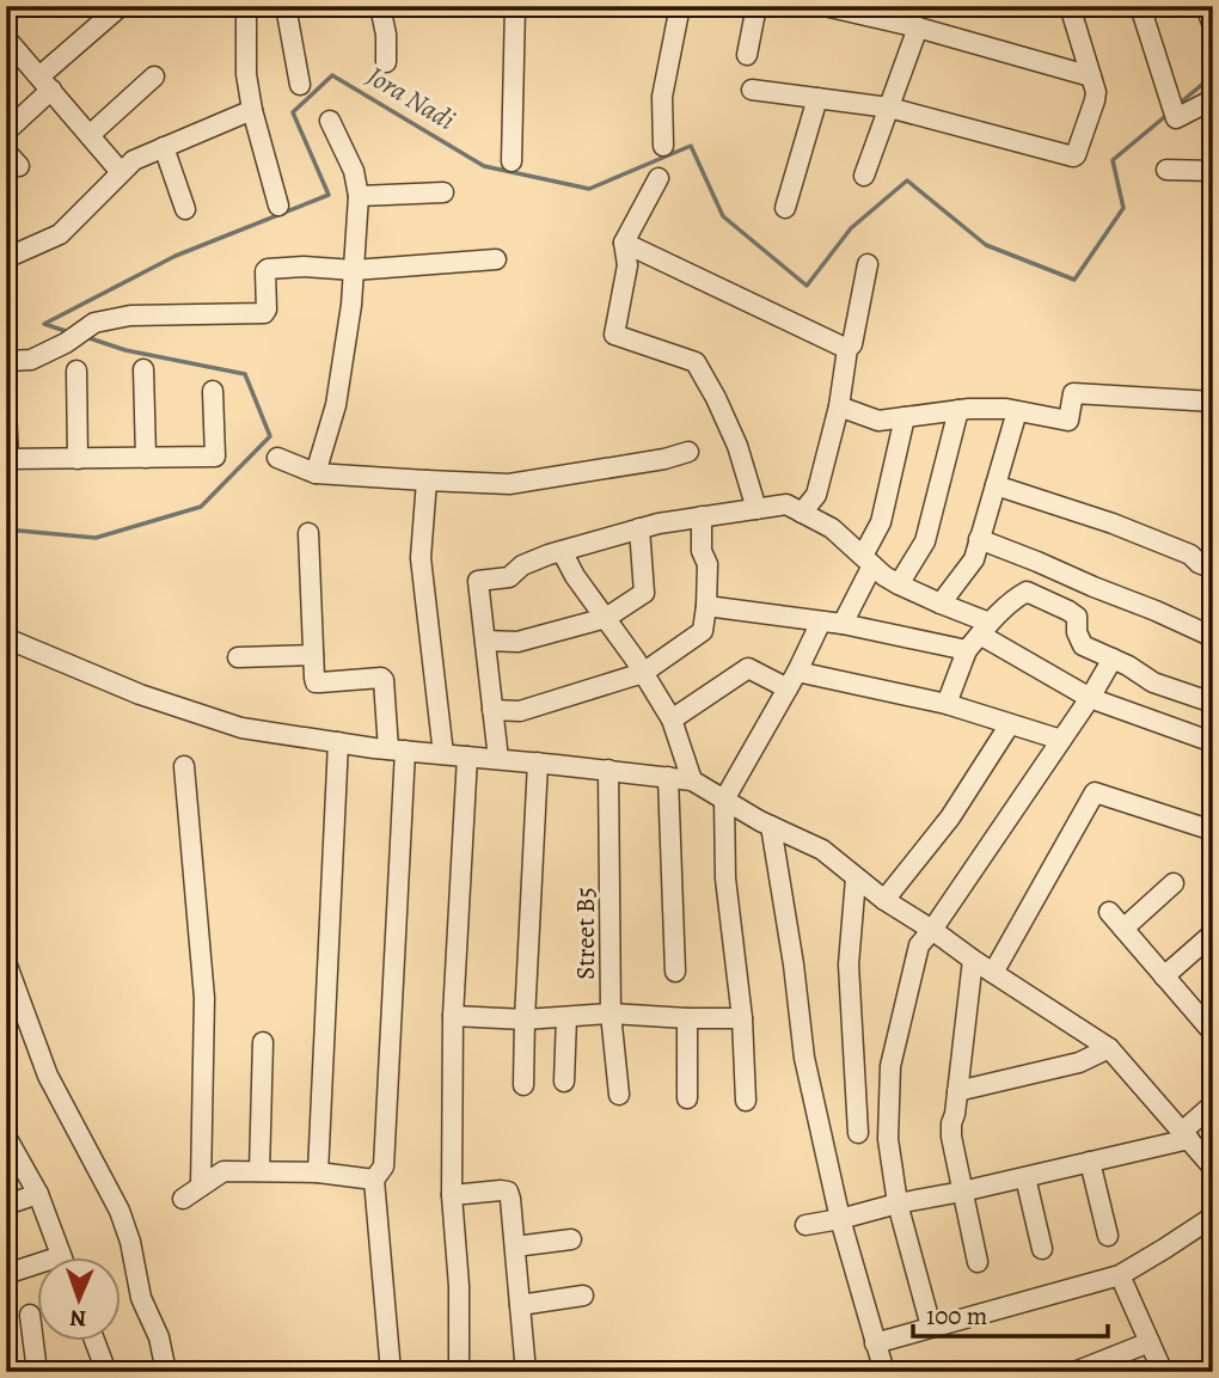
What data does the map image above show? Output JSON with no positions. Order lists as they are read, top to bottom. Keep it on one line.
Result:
{"streets":{"street":["Street B5"]},"water":["Jora Nadi"],"scale_bar":"100 m","north":"bottom"}
